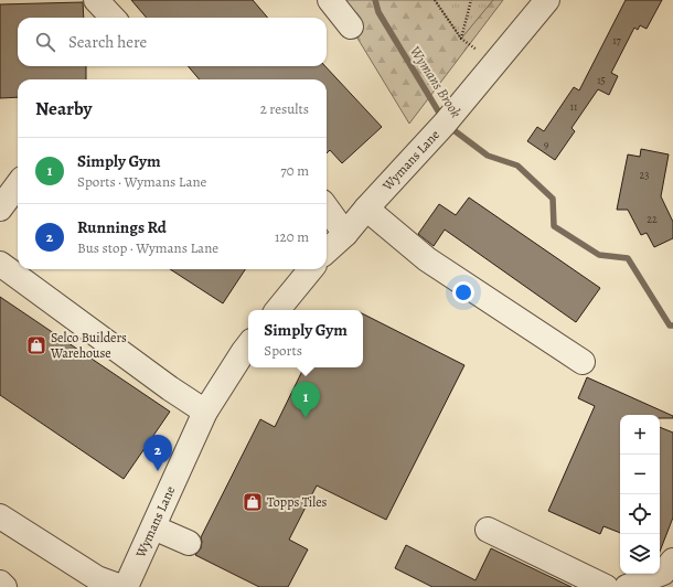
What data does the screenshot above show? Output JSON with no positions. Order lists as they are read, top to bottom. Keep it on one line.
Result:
{"streets":{"street":["Wymans Lane"]},"water":["Wymans Brook"],"places":{"shop":["Selco Builders Warehouse","Topps Tiles"]},"house_numbers":["17","15","11","9","23","22"],"page":{"search":"Search here","heading":["Nearby","2 results"],"list":[{"mark":"1","name":"Simply Gym","note":"Sports · Wymans Lane","value":"70 m"},{"mark":"2","name":"Runnings Rd","note":"Bus stop · Wymans Lane","value":"120 m"}],"popup":["Simply Gym","Sports"],"pins":["1","2"],"map_buttons":["+","−"]}}
